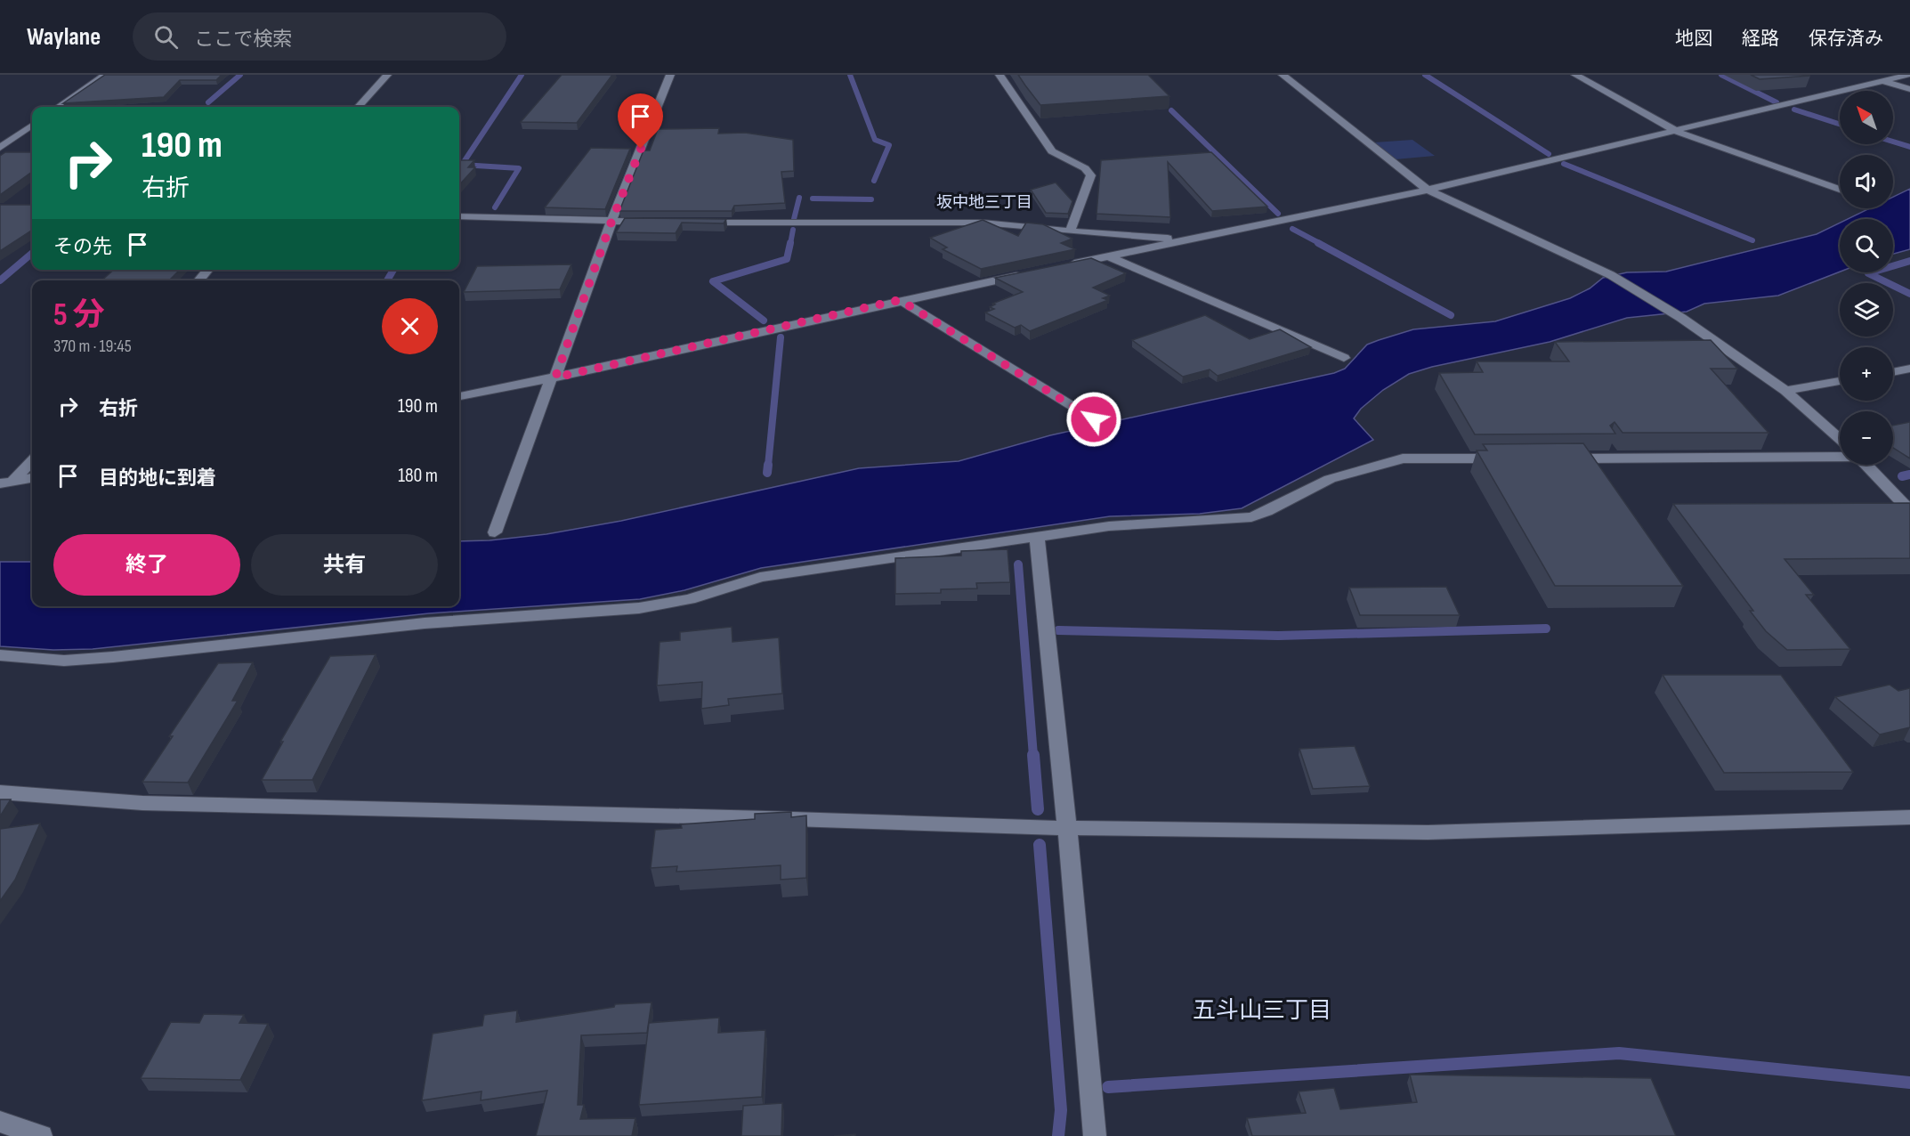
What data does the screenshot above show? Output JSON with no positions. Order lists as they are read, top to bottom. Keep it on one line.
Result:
{"districts":["坂中地三丁目","五斗山三丁目"],"north":"top left","page":{"header":"Waylane","search":"ここで検索","nav":["地図","経路","保存済み"],"map_buttons":["+","−"],"turn":["190 m","右折"],"then":"その先","heading":["5 分","370 m · 19:45"],"list":[{"name":"右折","value":"190 m"},{"name":"目的地に到着","value":"180 m"}],"buttons":["終了","共有"]}}
